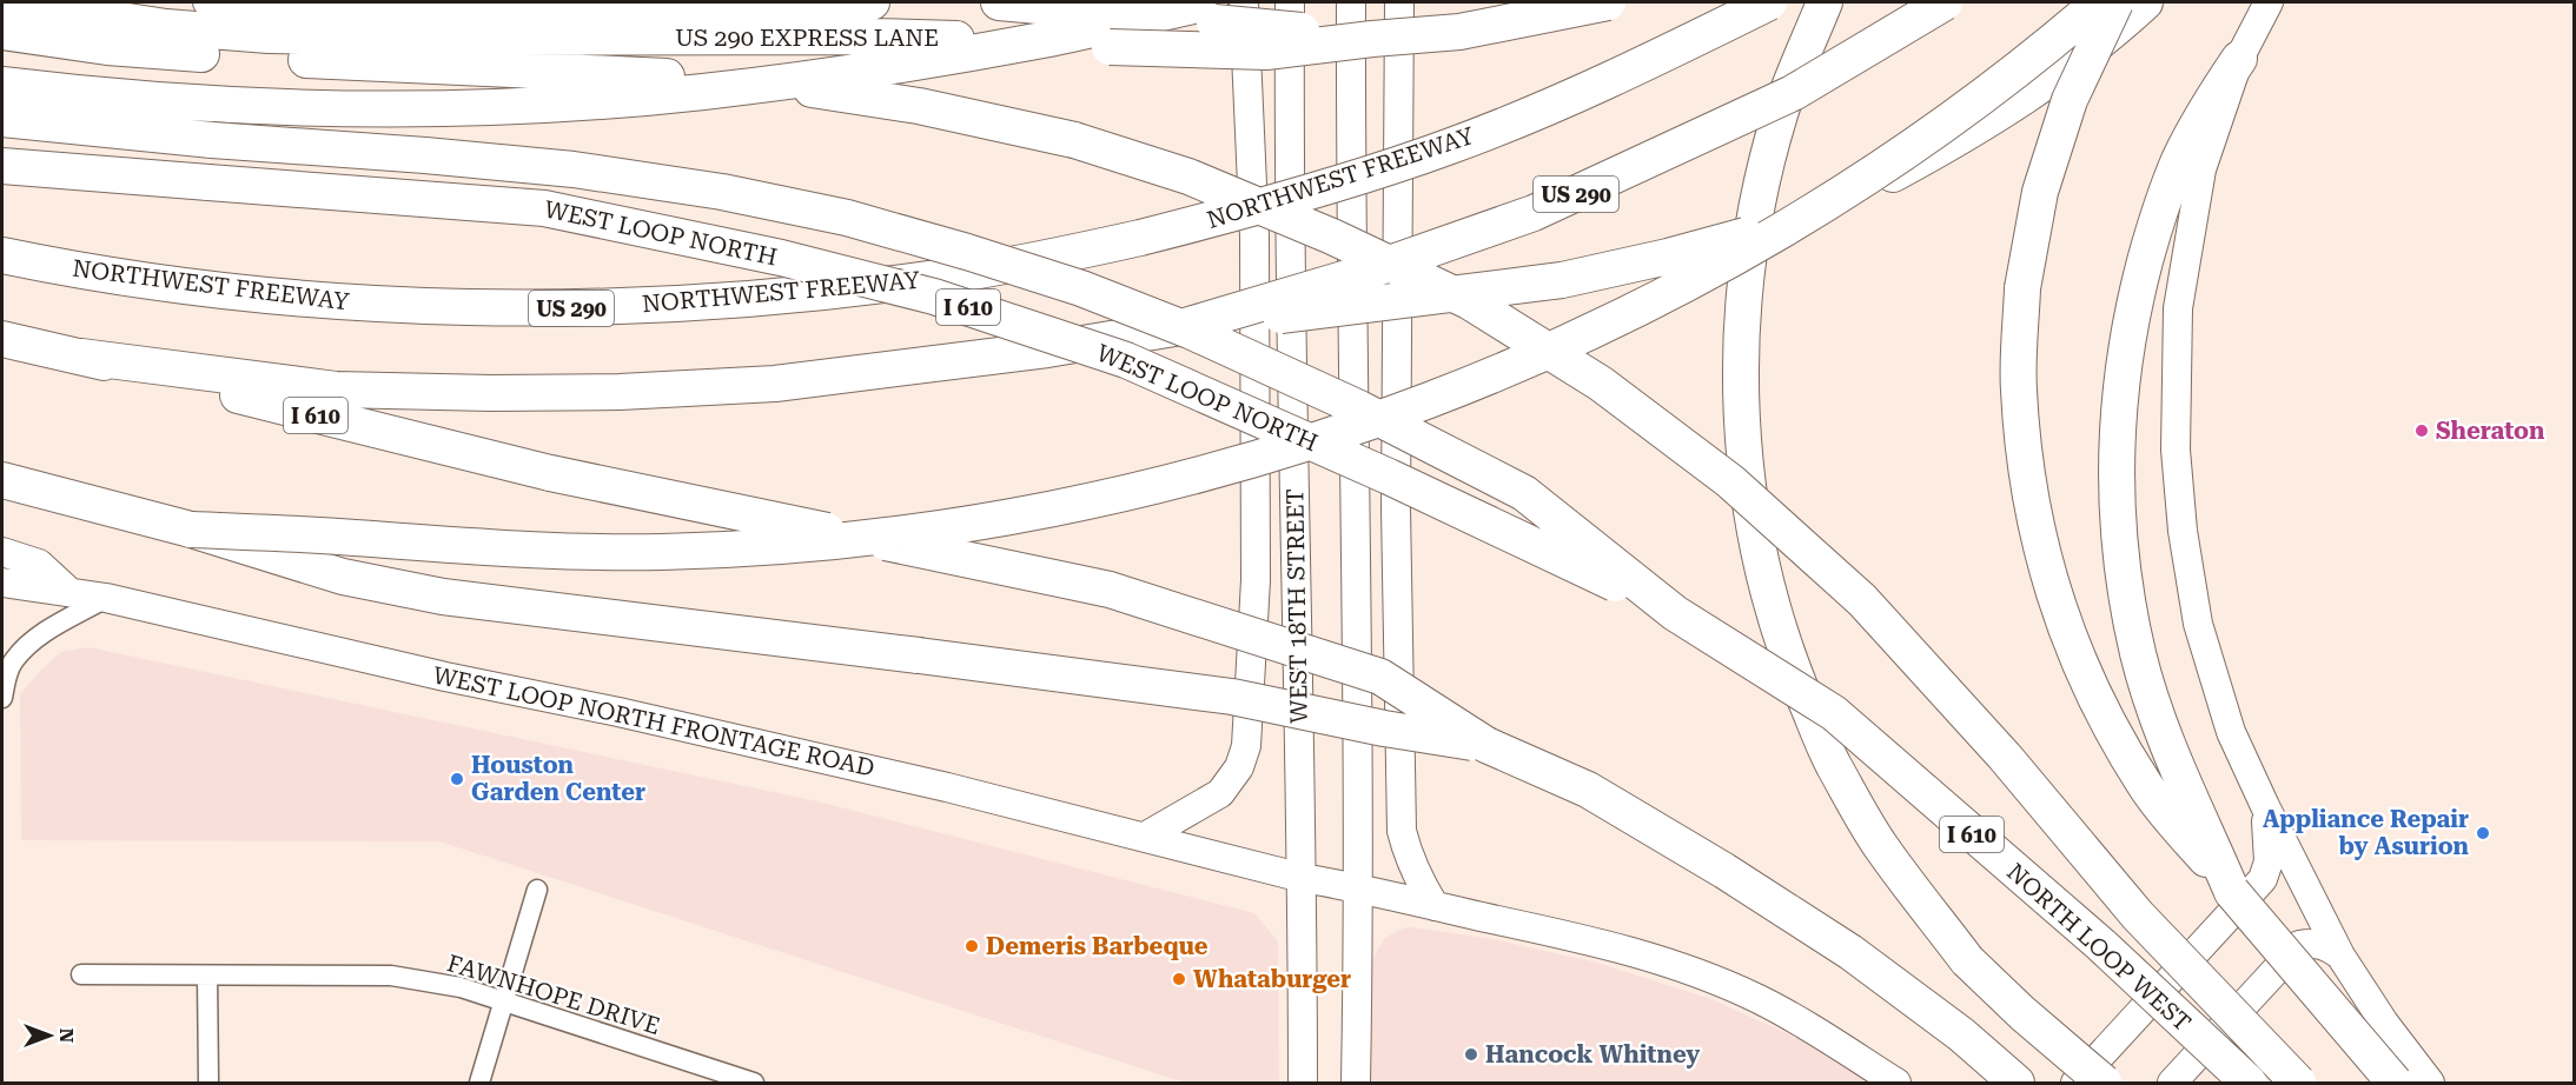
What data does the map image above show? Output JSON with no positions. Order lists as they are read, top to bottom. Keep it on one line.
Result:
{"streets":{"highway":["US 290 EXPRESS LANE","NORTHWEST FREEWAY","US 290","WEST LOOP NORTH","I 610","NORTH LOOP WEST"],"main road":["WEST 18TH STREET","WEST LOOP NORTH FRONTAGE ROAD"],"street":["FAWNHOPE DRIVE"]},"crossings":[["US 290","I 610"],["WEST LOOP NORTH","NORTH LOOP WEST"],["WEST 18TH STREET","WEST LOOP NORTH FRONTAGE ROAD"]],"places":["Sheraton","Houston Garden Center","Appliance Repair by Asurion","Demeris Barbeque","Whataburger","Hancock Whitney"],"north":"right"}
